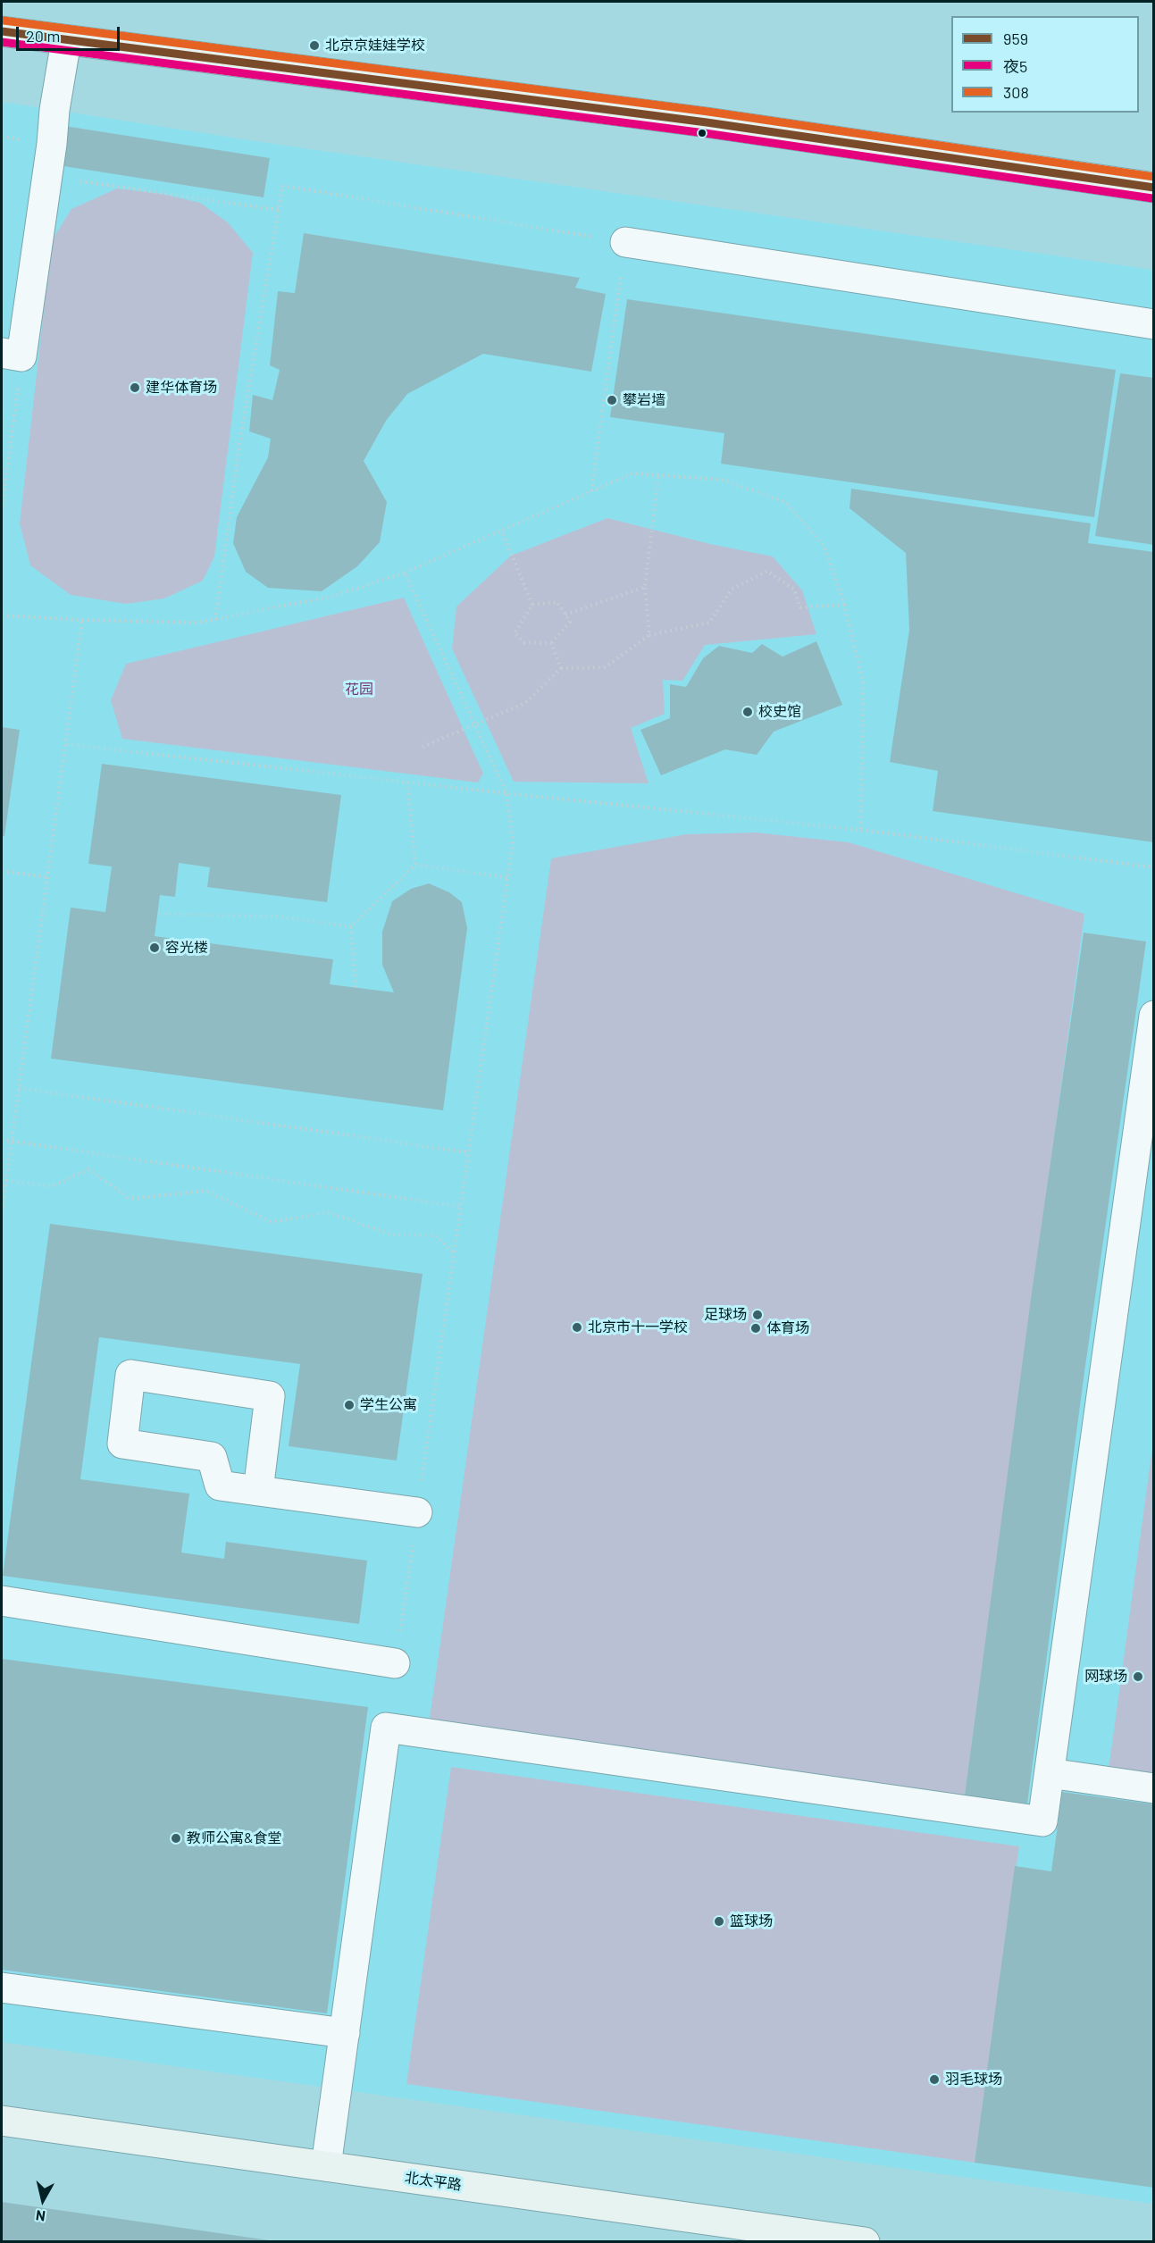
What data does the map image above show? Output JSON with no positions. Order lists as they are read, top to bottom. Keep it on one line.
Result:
{"streets":{"street":["北太平路"]},"parks":["花园"],"places":["北京京娃娃学校","建华体育场","攀岩墙","校史馆","容光楼","足球场","北京市十一学校","体育场","学生公寓","网球场","教师公寓&食堂","篮球场","羽毛球场"],"lines":["transit line 308","transit line 959","transit line 夜5"],"legend":["959","夜5","308"],"scale_bar":"20 m","north":"bottom"}
